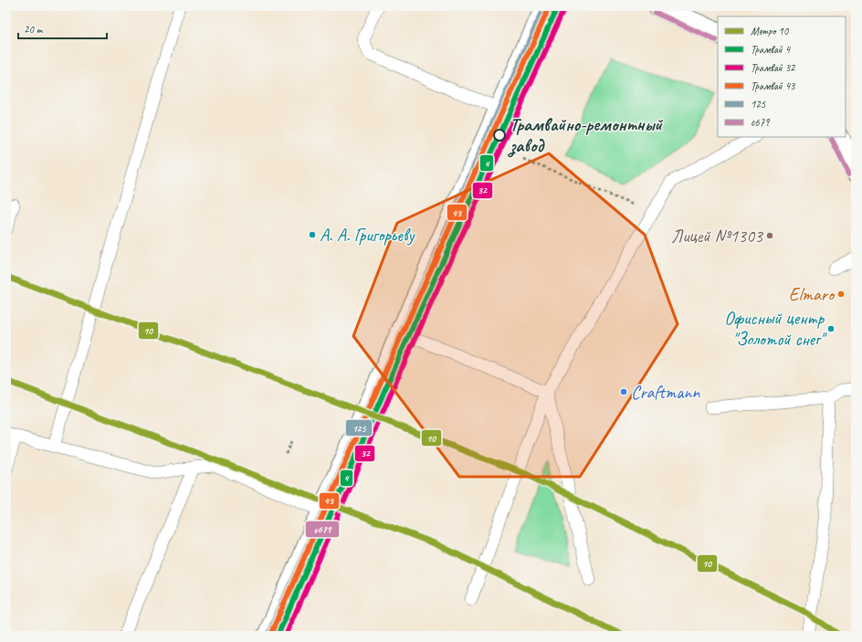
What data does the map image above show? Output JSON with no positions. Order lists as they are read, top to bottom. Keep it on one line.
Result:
{"places":["Трамвайно-ремонтный завод","А. А. Григорьеву","Лицей №1303","Elmaro","Офисный центр \"Золотой снег\"","Craftmann"],"lines":["tram line 4","tram line 43","transit line 125","tram line 32","transit line с679","metro line 10"],"legend":["Метро 10","Трамвай 4","Трамвай 32","Трамвай 43","125","с679"],"scale_bar":"20 m"}
